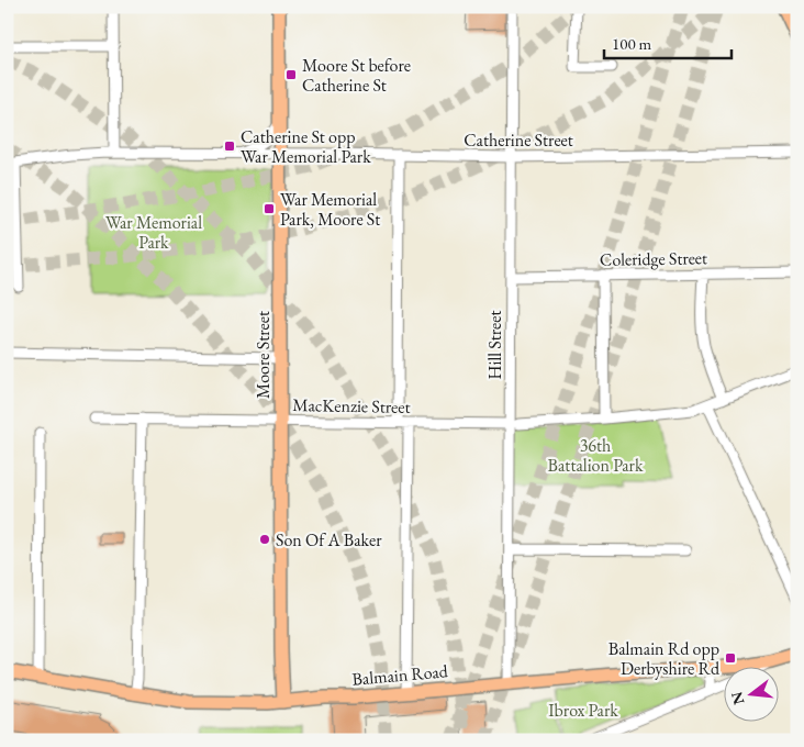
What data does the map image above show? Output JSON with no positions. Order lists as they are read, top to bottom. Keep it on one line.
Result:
{"streets":{"main road":["Moore Street","Balmain Road"],"street":["Catherine Street","Coleridge Street","Hill Street","MacKenzie Street"]},"crossings":[["Catherine Street","Hill Street"],["Catherine Street","Moore Street"],["Coleridge Street","Hill Street"],["Hill Street","MacKenzie Street"],["Hill Street","Balmain Road"],["Moore Street","MacKenzie Street"],["Moore Street","Balmain Road"]],"parks":["War Memorial Park","36th Battalion Park","Ibrox Park"],"places":{"transit":["Moore St before Catherine St","Catherine St opp War Memorial Park","War Memorial Park, Moore St","Balmain Rd opp Derbyshire Rd"],"other":["Son Of A Baker"]},"scale_bar":"100 m","north":"left"}
